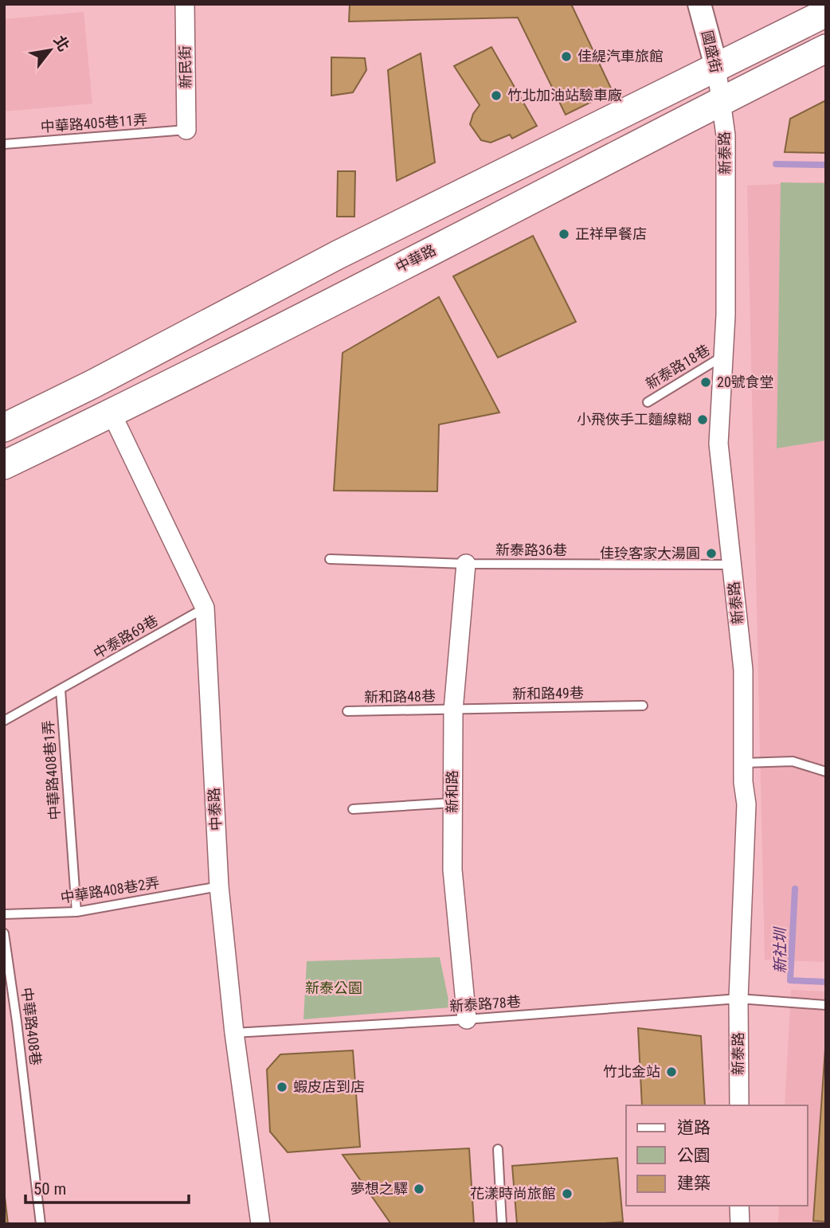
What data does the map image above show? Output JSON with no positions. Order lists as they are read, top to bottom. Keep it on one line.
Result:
{"streets":{"main road":["中華路"],"street":["國盛街","新民街","新泰路","新和路","中泰路"],"lane":["中華路405巷11弄","新泰路18巷","新泰路36巷","中泰路69巷","新和路49巷","新和路48巷","中華路408巷1弄","中華路408巷2弄","新泰路78巷","中華路408巷"]},"crossings":[["國盛街","新泰路"],["國盛街","中華路"],["新民街","中華路405巷11弄"],["新泰路","中華路"],["新泰路","新泰路18巷"],["新泰路","新泰路36巷"],["新泰路","新泰路78巷"],["中華路","中泰路"],["新泰路36巷","新和路"],["中泰路69巷","中華路408巷1弄"],["中泰路69巷","中泰路"],["新和路49巷","新和路48巷"],["新和路49巷","新和路"],["新和路48巷","新和路"],["中華路408巷1弄","中華路408巷2弄"],["新和路","新泰路78巷"],["中泰路","中華路408巷2弄"],["中泰路","新泰路78巷"]],"water":["新社圳"],"parks":["新泰公園"],"places":["佳緹汽車旅館","竹北加油站驗車廠","正祥早餐店","20號食堂","小飛俠手工麵線糊","佳玲客家大湯圓","竹北金站","蝦皮店到店","夢想之驛","花漾時尚旅館"],"legend":["道路","公園","建築"],"scale_bar":"50 m","north":"top right"}
